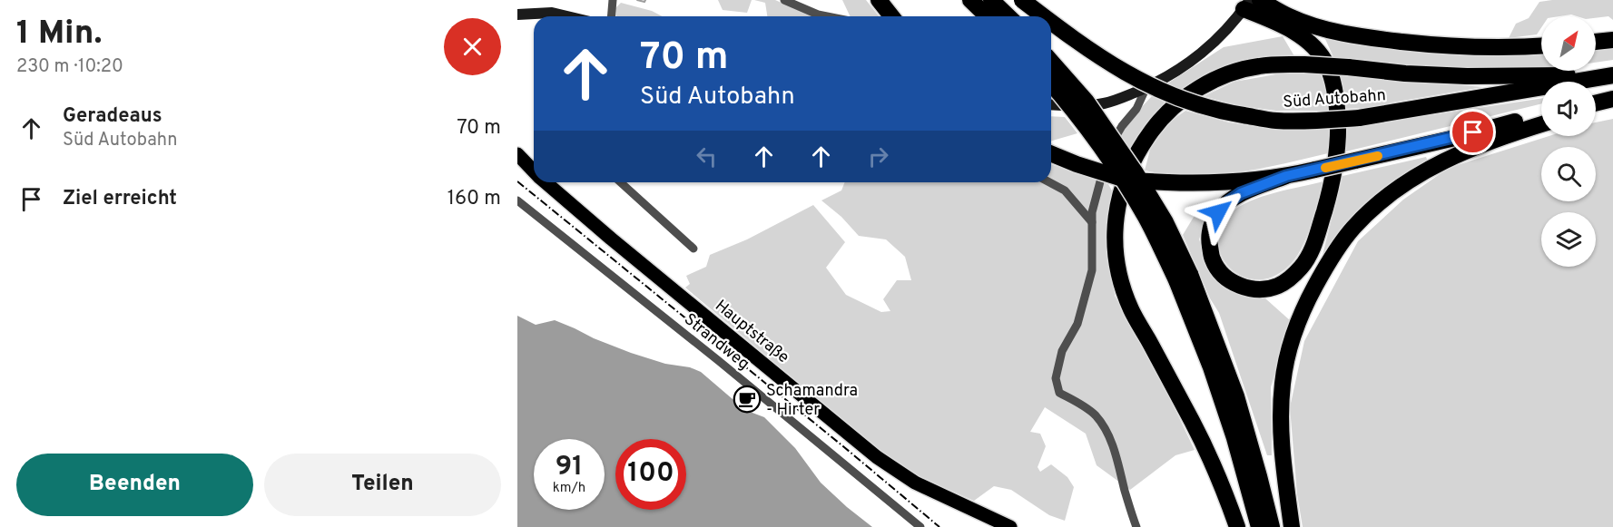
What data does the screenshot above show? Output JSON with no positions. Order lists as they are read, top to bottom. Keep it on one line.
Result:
{"streets":{"highway":["Süd Autobahn"],"main road":["Hauptstraße"],"street":["Strandweg"]},"places":{"cafe":["Schamandra - Hirter"]},"north":"top right","page":{"heading":["1 Min.","230 m · 10:20"],"turn":["70 m","Süd Autobahn"],"list":[{"name":"Geradeaus","note":"Süd Autobahn","value":"70 m"},{"name":"Ziel erreicht","value":"160 m"}],"speed":"91 km/h","limit":"100","buttons":["Beenden","Teilen"]}}
